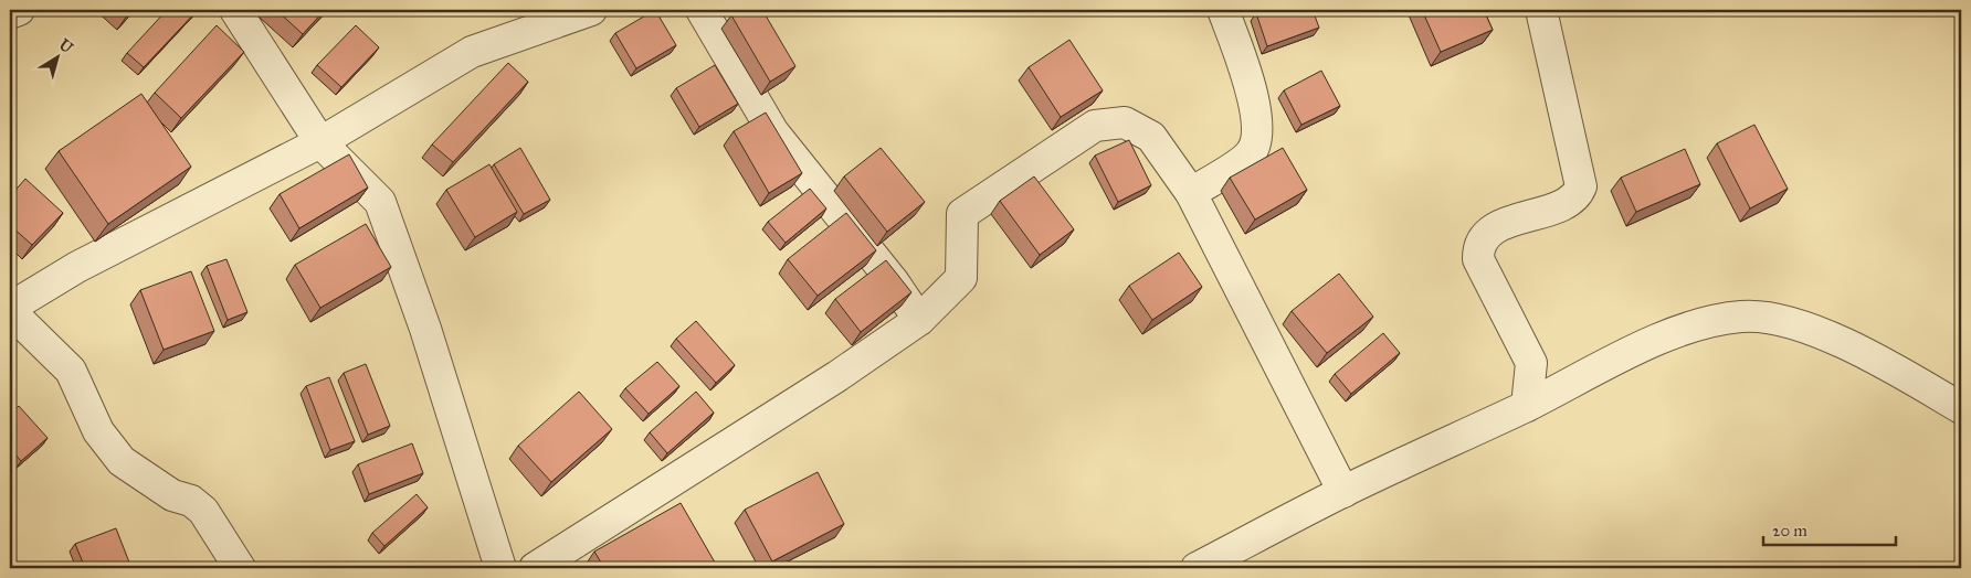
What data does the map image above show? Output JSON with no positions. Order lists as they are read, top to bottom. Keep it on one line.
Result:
{"scale_bar":"20 m","north":"top right"}
